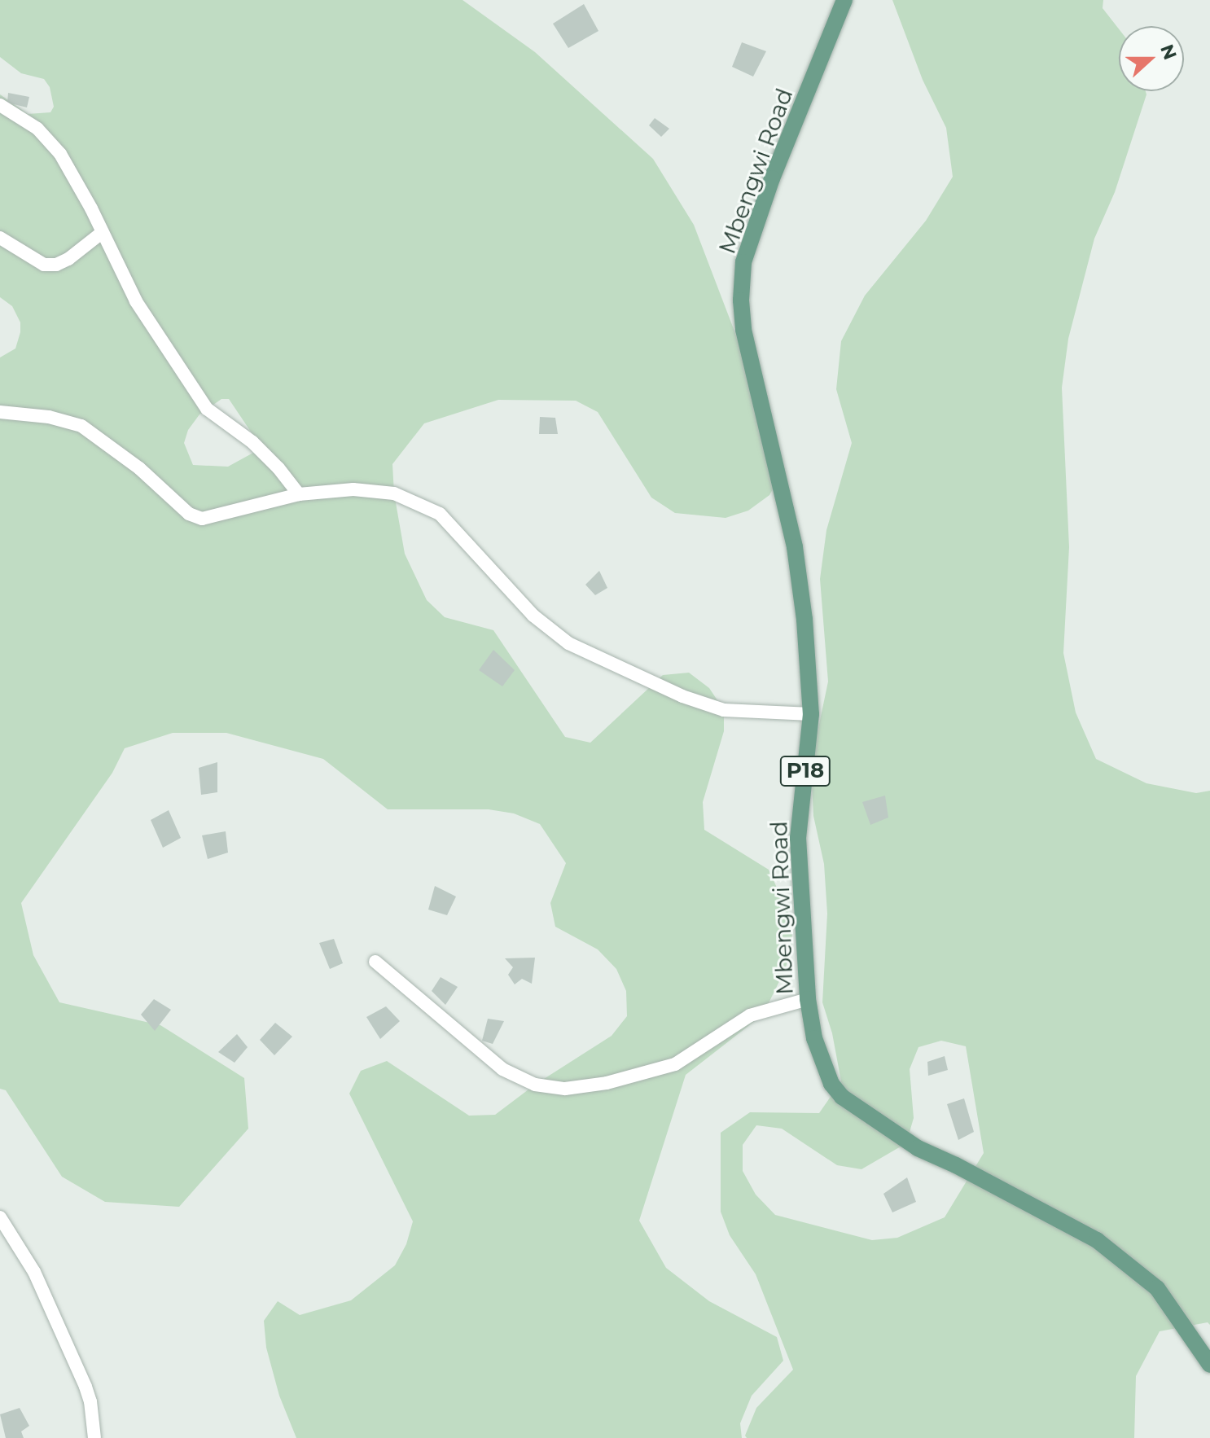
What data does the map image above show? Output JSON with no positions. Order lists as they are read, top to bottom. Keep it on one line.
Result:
{"streets":{"main road":["Mbengwi Road","P18"]},"north":"right"}
